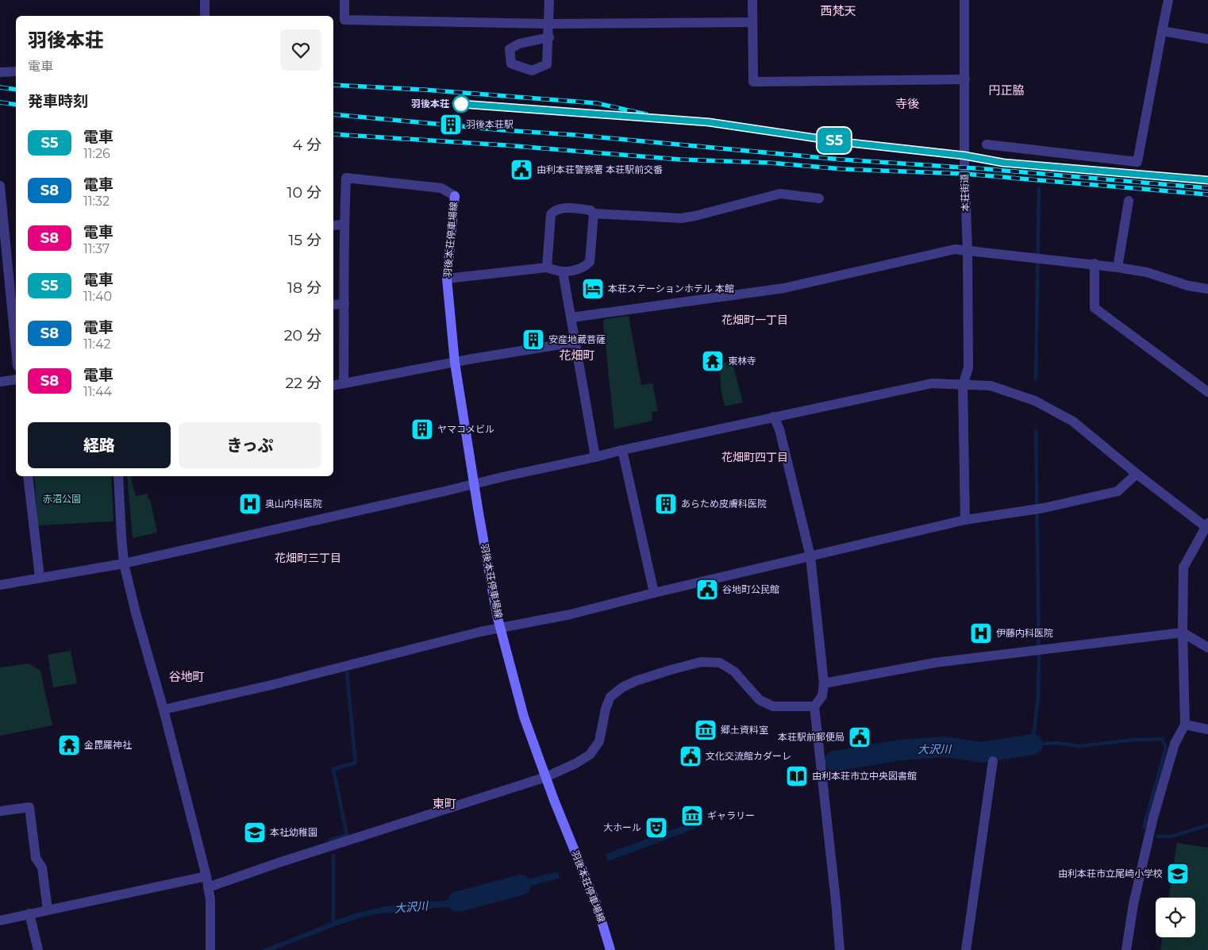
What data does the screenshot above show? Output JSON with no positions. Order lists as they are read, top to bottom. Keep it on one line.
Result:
{"streets":{"main road":["羽後本荘停車場線"],"street":["本荘街道"]},"districts":["西梵天","円正脇","寺後","花畑町一丁目","花畑町","花畑町四丁目","花畑町三丁目","谷地町","東町"],"water":["大沢川"],"parks":["赤沼公園"],"places":{"other":["羽後本荘"],"building":["羽後本荘駅","安産地蔵菩薩","ヤマコメビル","あらため皮膚科医院"],"public building":["由利本荘警察署 本荘駅前交番","谷地町公民館","本荘駅前郵便局","文化交流館カダーレ"],"hotel":["本荘ステーションホテル 本館"],"temple":["東林寺","金毘羅神社"],"hospital":["奥山内科医院","伊藤内科医院"],"museum":["郷土資料室","ギャラリー"],"library":["由利本荘市立中央図書館"],"theatre":["大ホール"],"school or university":["本社幼稚園","由利本荘市立尾崎小学校"]},"page":{"on_map":"S5","heading":[["羽後本荘","電車"],"発車時刻"],"list":[{"mark":"S5","name":"電車","note":"11:26","value":"4 分"},{"mark":"S8","name":"電車","note":"11:32","value":"10 分"},{"mark":"S8","name":"電車","note":"11:37","value":"15 分"},{"mark":"S5","name":"電車","note":"11:40","value":"18 分"},{"mark":"S8","name":"電車","note":"11:42","value":"20 分"},{"mark":"S8","name":"電車","note":"11:44","value":"22 分"}],"buttons":["経路","きっぷ"]}}
